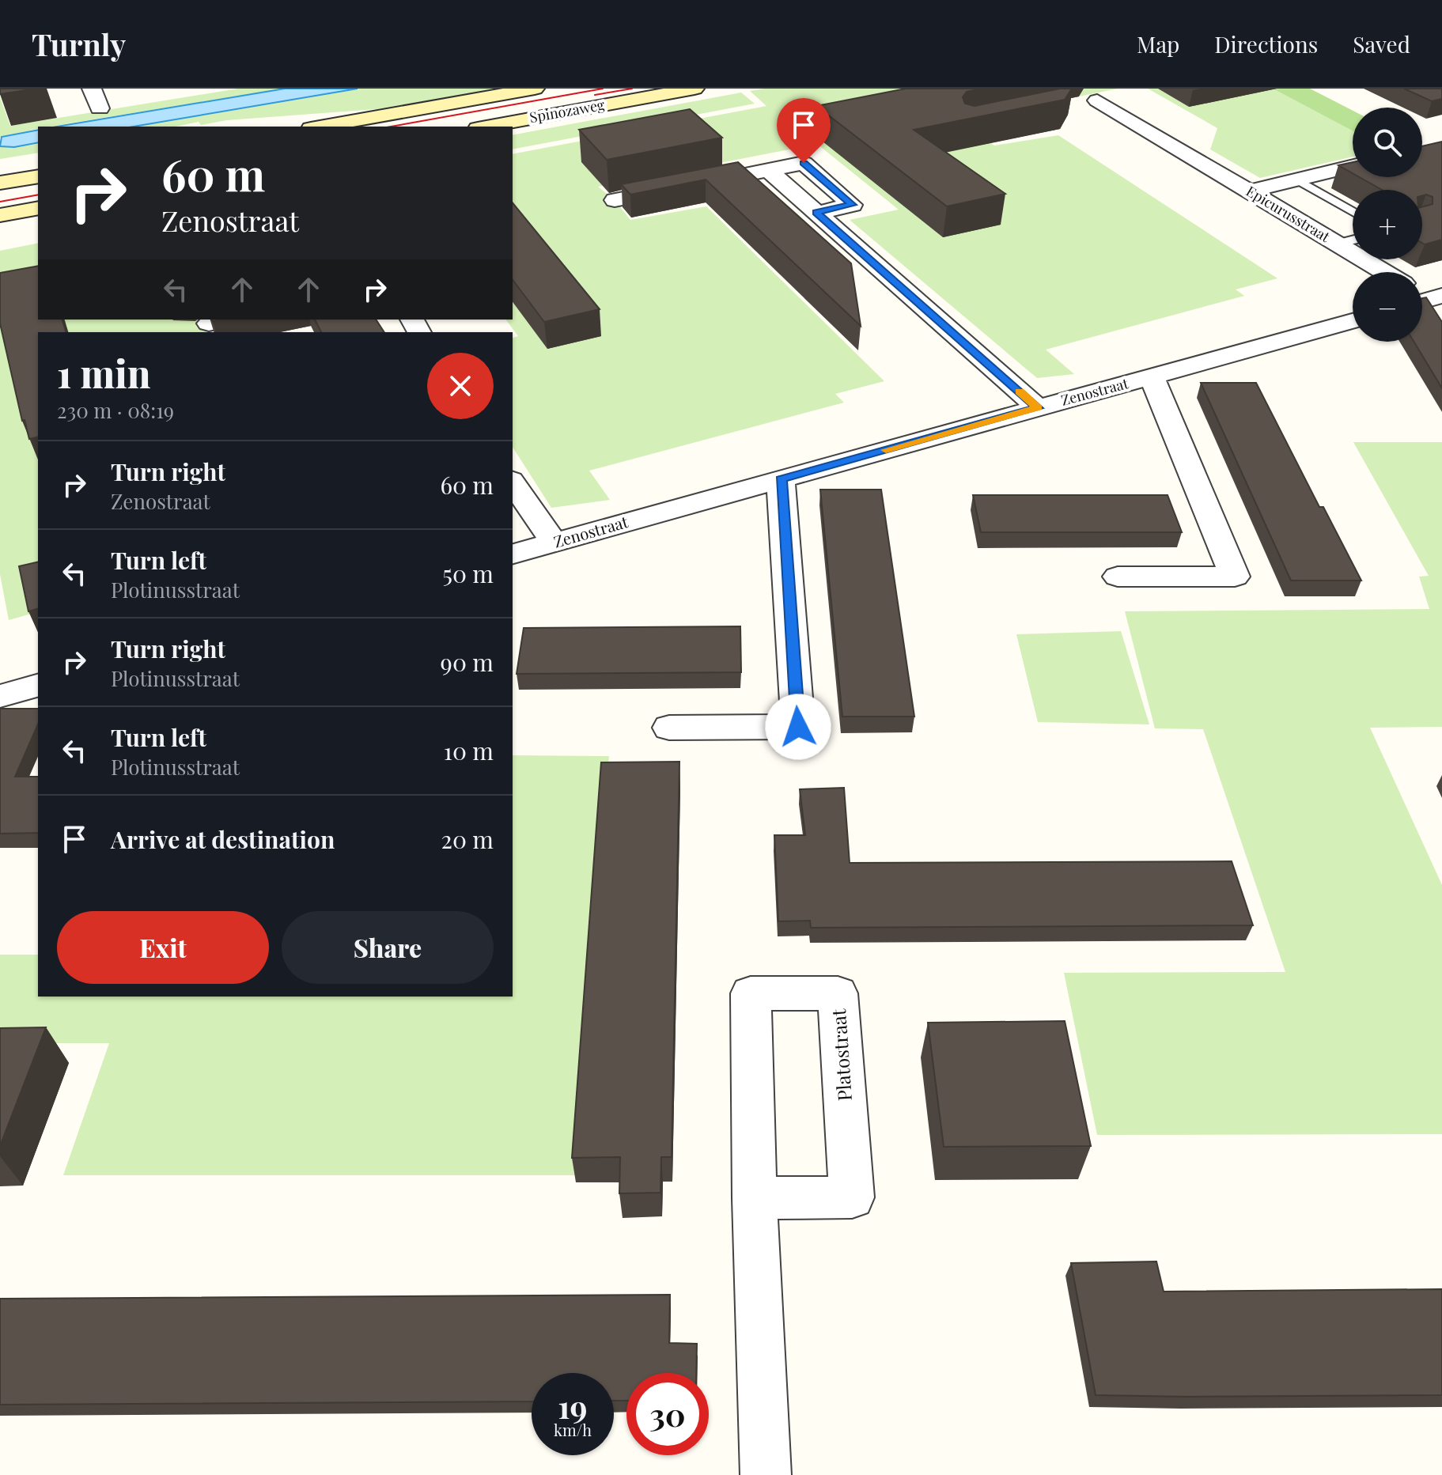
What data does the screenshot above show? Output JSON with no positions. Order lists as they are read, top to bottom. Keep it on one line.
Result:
{"streets":{"main road":["Spinozaweg"],"street":["Epicurusstraat","Zenostraat","Platostraat"]},"page":{"header":"Turnly","nav":["Map","Directions","Saved"],"map_buttons":["+","−"],"turn":["60 m","Zenostraat"],"heading":["1 min","230 m · 08:19"],"list":[{"name":"Turn right","note":"Zenostraat","value":"60 m"},{"name":"Turn left","note":"Plotinusstraat","value":"50 m"},{"name":"Turn right","note":"Plotinusstraat","value":"90 m"},{"name":"Turn left","note":"Plotinusstraat","value":"10 m"},{"name":"Arrive at destination","value":"20 m"}],"buttons":["Exit","Share"],"speed":"19 km/h","limit":"30"}}
